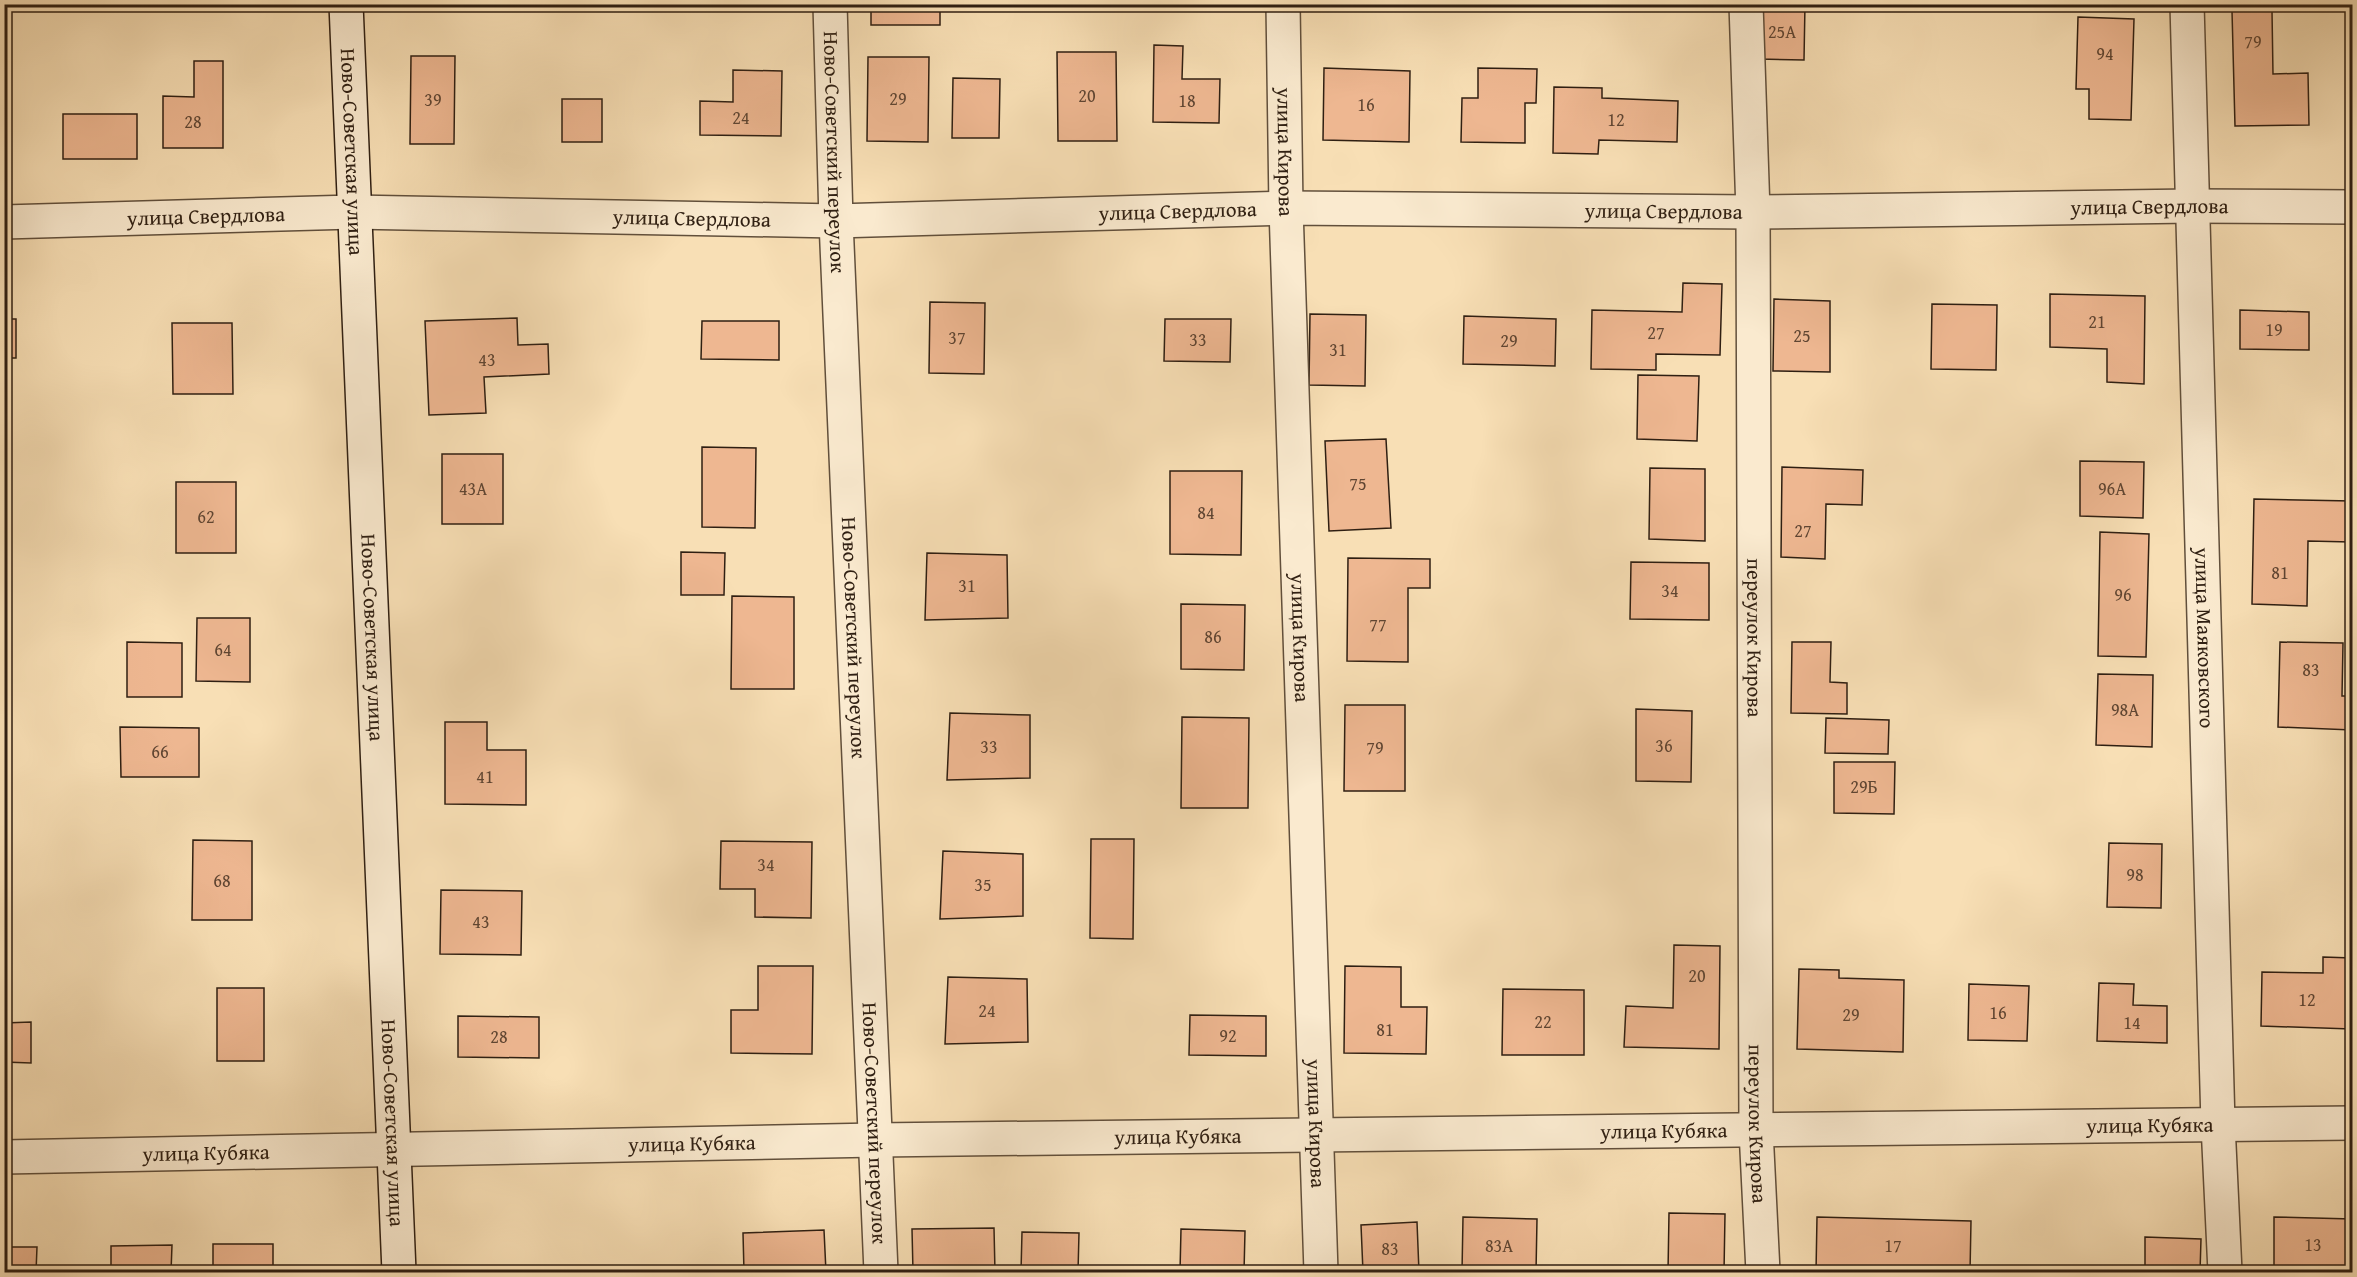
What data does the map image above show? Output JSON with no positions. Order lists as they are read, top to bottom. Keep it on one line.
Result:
{"streets":{"street":["Ново-Советская улица","Ново-Советский переулок","улица Кирова","улица Свердлова","переулок Кирова","улица Маяковского","улица Кубяка"]},"crossings":[["Ново-Советская улица","улица Свердлова"],["Ново-Советская улица","улица Кубяка"],["Ново-Советский переулок","улица Свердлова"],["Ново-Советский переулок","улица Кубяка"],["улица Кирова","улица Свердлова"],["улица Кирова","улица Кубяка"],["улица Свердлова","переулок Кирова"],["улица Свердлова","улица Маяковского"],["переулок Кирова","улица Кубяка"],["улица Маяковского","улица Кубяка"]],"house_numbers":["25А","79","94","20","29","39","18","16","24","12","28","21","19","27","25","37","33","29","31","43","75","43А","96А","84","62","27","81","31","34","96","77","86","64","83","98А","36","33","79","66","41","29Б","34","98","68","35","43","20","12","24","16","29","22","14","81","92","28","13","83А","17","83"]}
